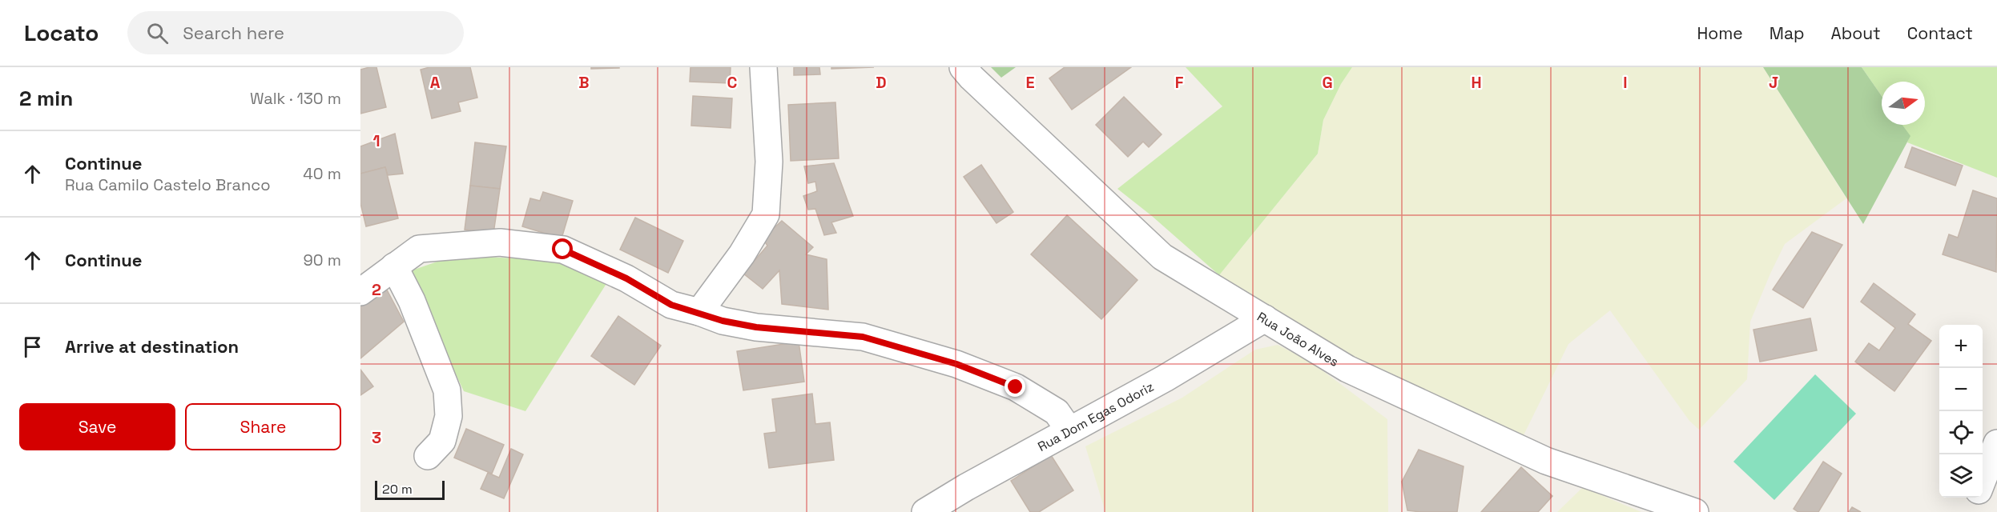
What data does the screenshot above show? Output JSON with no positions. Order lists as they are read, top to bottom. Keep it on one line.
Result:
{"streets":{"street":["Rua João Alves","Rua Dom Egas Odoriz"]},"crossings":[["Rua João Alves","Rua Dom Egas Odoriz"]],"scale_bar":"20 m","north":"right","page":{"header":"Locato","search":"Search here","nav":["Home","Map","About","Contact"],"heading":["2 min","Walk · 130 m"],"list":[["Continue","Rua Camilo Castelo Branco","40 m"],["Continue","90 m"],"Arrive at destination"],"map_buttons":["+","−"],"buttons":["Save","Share"],"scale":"20 m"},"grid":{"columns":["A","B","C","D","E","F","G","H","I","J"],"rows":["1","2","3"]}}
